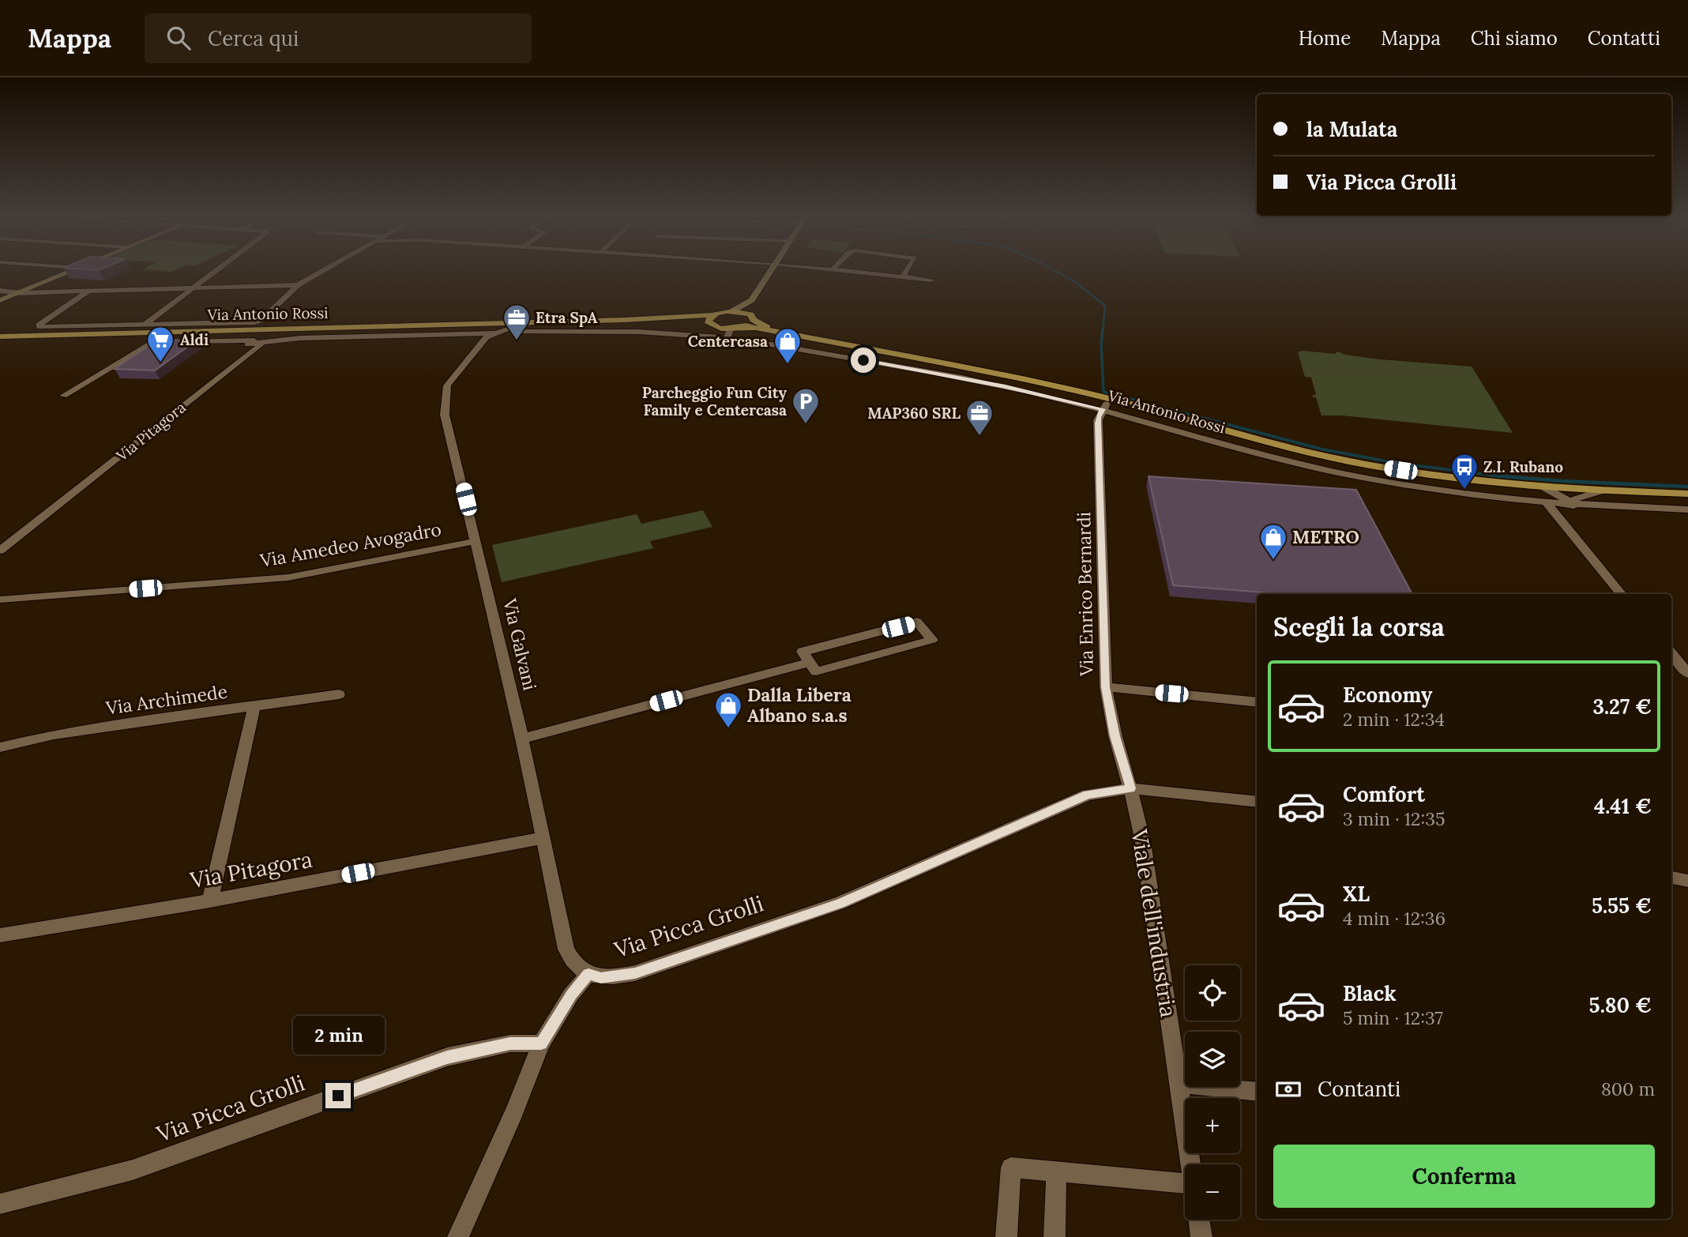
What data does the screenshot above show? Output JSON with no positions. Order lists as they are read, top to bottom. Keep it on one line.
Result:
{"streets":{"main road":["Via Antonio Rossi"],"street":["Via Pitagora","Via Amedeo Avogadro","Via Enrico Bernardi","Via Galvani","Via Archimede","Viale dell'industria","Via Picca Grolli"]},"crossings":[["Via Antonio Rossi","Via Pitagora"],["Via Antonio Rossi","Via Enrico Bernardi"],["Via Antonio Rossi","Via Galvani"],["Via Pitagora","Via Galvani"],["Via Amedeo Avogadro","Via Galvani"],["Via Enrico Bernardi","Viale dell'industria"],["Via Enrico Bernardi","Via Picca Grolli"],["Via Galvani","Via Picca Grolli"],["Viale dell'industria","Via Picca Grolli"]],"places":{"office":["Etra SpA","MAP360 SRL"],"supermarket":["Aldi"],"shop":["Centercasa","METRO","Dalla Libera Albano s.a.s"],"parking":["Parcheggio Fun City Family e Centercasa"],"bus stop":["Z.I. Rubano"]},"page":{"header":"Mappa","search":"Cerca qui","nav":["Home","Mappa","Chi siamo","Contatti"],"banner":["la Mulata","Via Picca Grolli"],"heading":"Scegli la corsa","list":[{"name":"Economy","note":"2 min · 12:34","value":"3.27 €"},{"name":"Comfort","note":"3 min · 12:35","value":"4.41 €"},{"name":"XL","note":"4 min · 12:36","value":"5.55 €"},{"name":"Black","note":"5 min · 12:37","value":"5.80 €"}],"map_buttons":["+","−"],"bubble":"2 min","pay":["Contanti","800 m"],"buttons":"Conferma"}}
